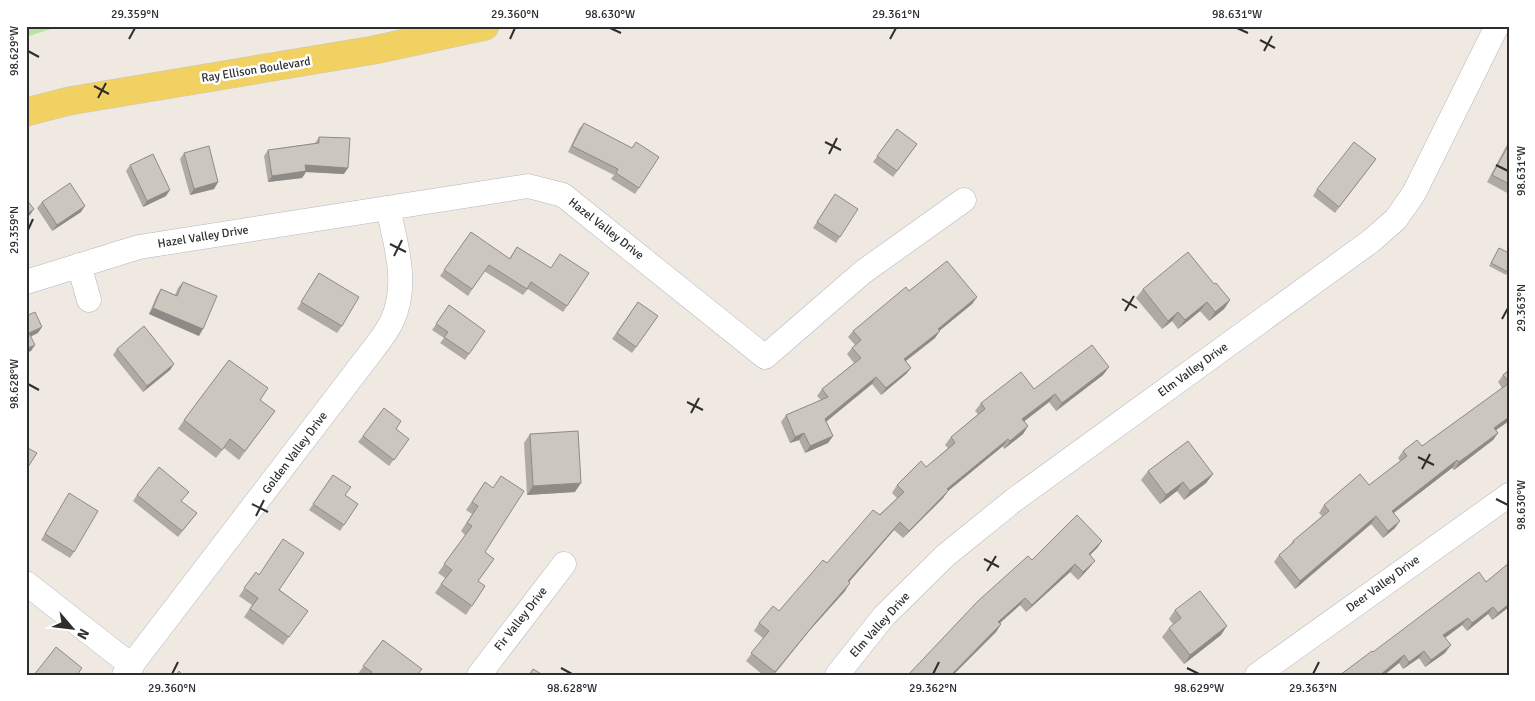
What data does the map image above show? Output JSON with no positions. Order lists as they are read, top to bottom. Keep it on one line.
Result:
{"streets":{"main road":["Ray Ellison Boulevard"],"street":["Hazel Valley Drive","Elm Valley Drive","Golden Valley Drive","Deer Valley Drive","Fir Valley Drive"]},"crossings":[["Hazel Valley Drive","Golden Valley Drive"]],"north":"bottom right","coordinates":["29.359°N","29.360°N","98.630°W","29.361°N","98.631°W","98.629°W","29.363°N","98.628°W","29.362°N"]}
